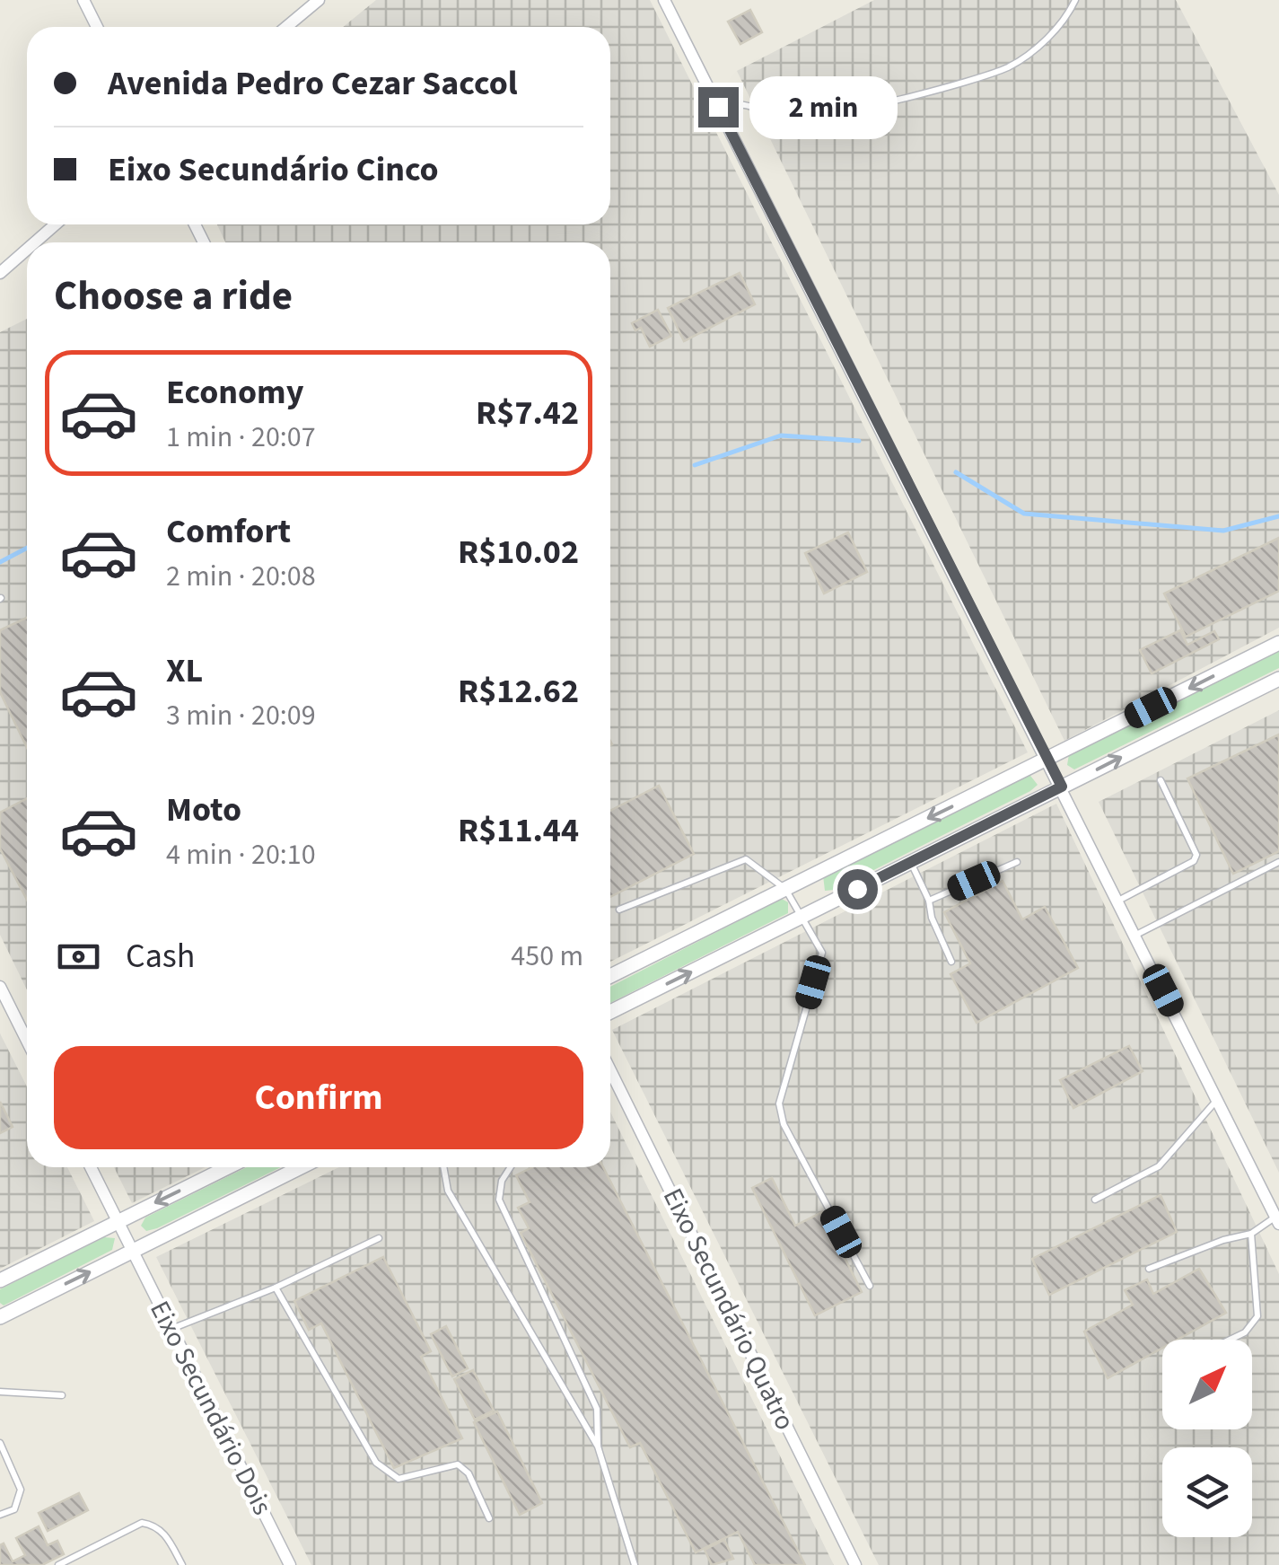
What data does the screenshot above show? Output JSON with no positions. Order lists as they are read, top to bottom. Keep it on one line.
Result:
{"streets":{"street":["Eixo Secundário Quatro","Eixo Secundário Dois"]},"north":"top right","page":{"banner":["Avenida Pedro Cezar Saccol","Eixo Secundário Cinco"],"bubble":"2 min","heading":"Choose a ride","list":[{"name":"Economy","note":"1 min · 20:07","value":"R$7.42"},{"name":"Comfort","note":"2 min · 20:08","value":"R$10.02"},{"name":"XL","note":"3 min · 20:09","value":"R$12.62"},{"name":"Moto","note":"4 min · 20:10","value":"R$11.44"}],"pay":["Cash","450 m"],"buttons":"Confirm"}}
